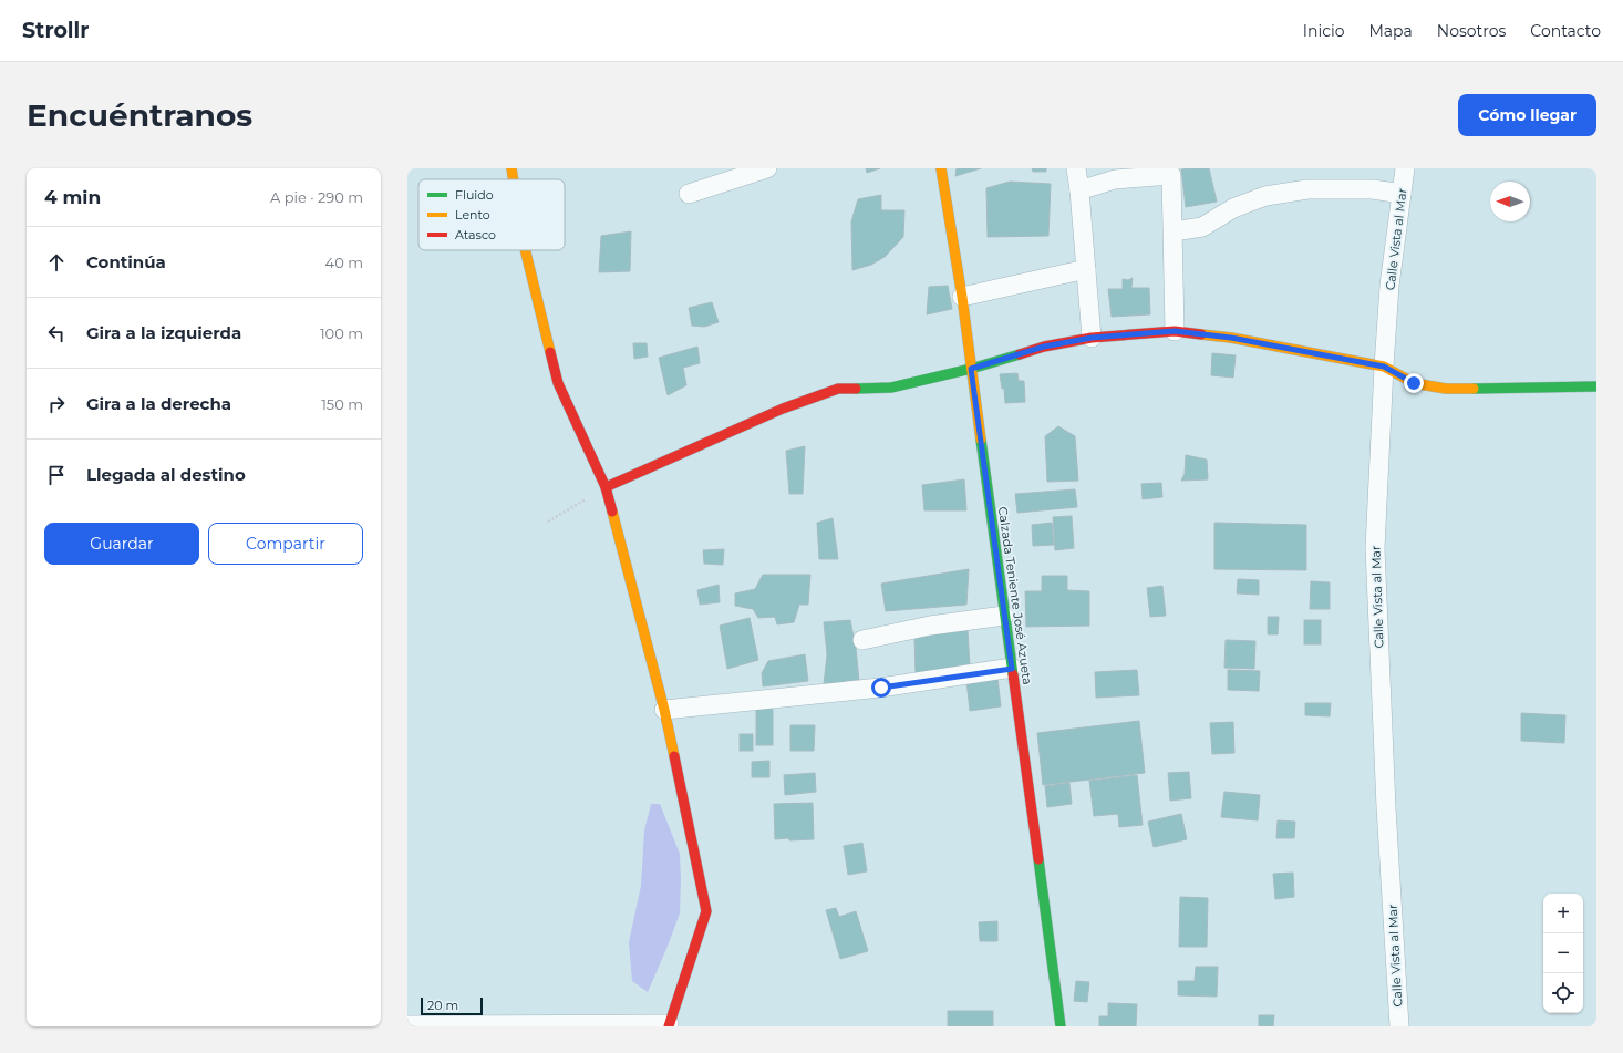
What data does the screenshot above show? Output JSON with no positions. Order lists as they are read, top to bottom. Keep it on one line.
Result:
{"streets":{"street":["Calle Vista al Mar","Calzada Teniente José Azueta"]},"legend":["Fluido","Lento","Atasco"],"scale_bar":"20 m","north":"left","page":{"header":"Strollr","nav":["Inicio","Mapa","Nosotros","Contacto"],"buttons":["Cómo llegar",["Guardar","Compartir"]],"title":"Encuéntranos","heading":["4 min","A pie · 290 m"],"list":[["Continúa","40 m"],["Gira a la izquierda","100 m"],["Gira a la derecha","150 m"],"Llegada al destino"],"map_buttons":["+","−"],"scale":"20 m"}}
